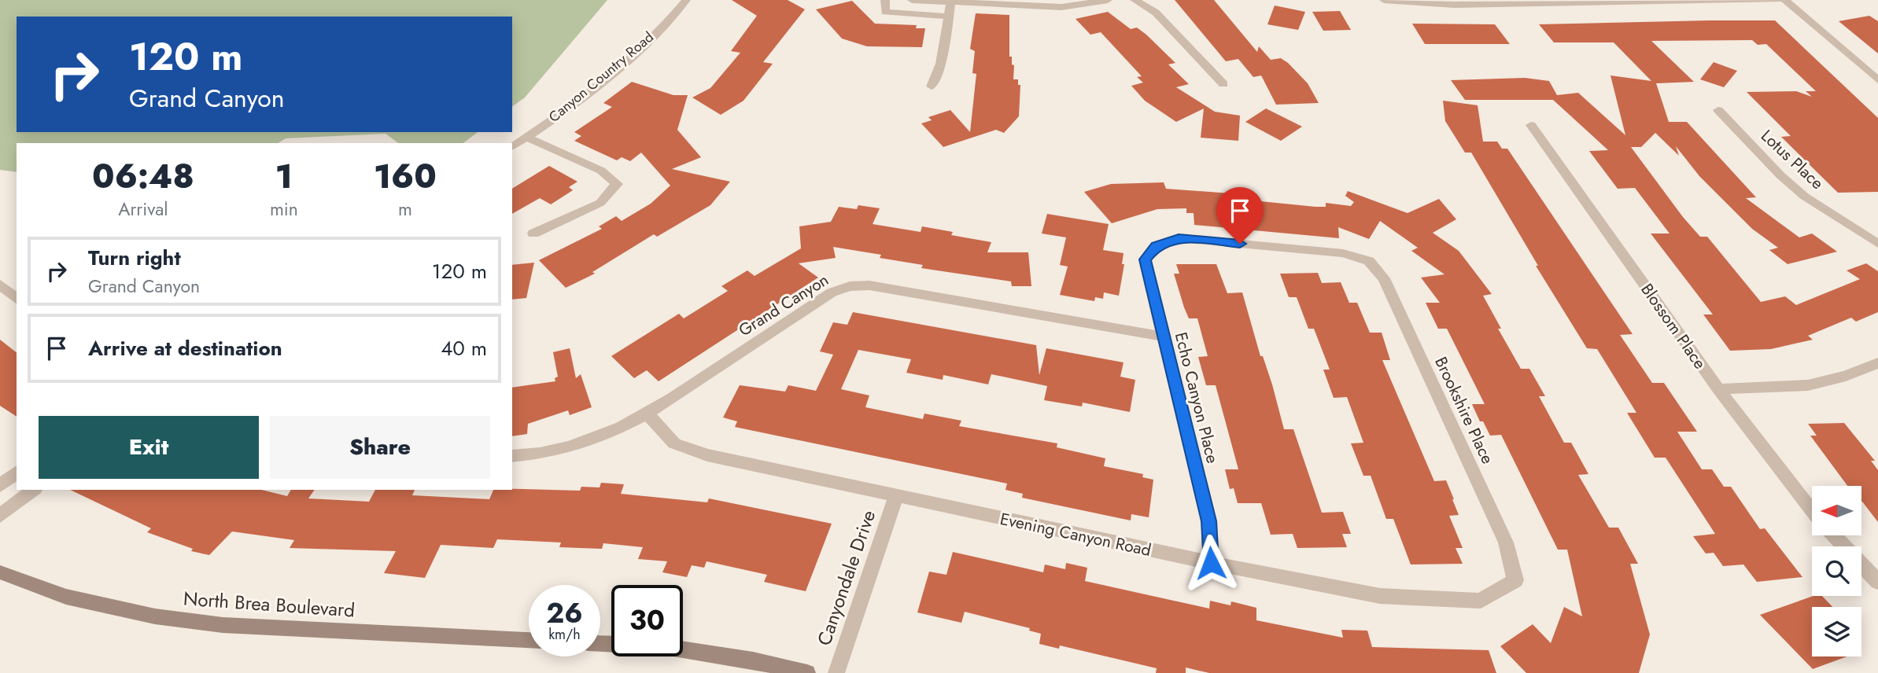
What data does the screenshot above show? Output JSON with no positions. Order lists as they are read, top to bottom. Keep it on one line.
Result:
{"streets":{"main road":["North Brea Boulevard"],"street":["Canyon Country Road","Lotus Place","Grand Canyon","Blossom Place","Echo Canyon Place","Brookshire Place","Evening Canyon Road","Canyondale Drive"]},"crossings":[["Grand Canyon","Echo Canyon Place"],["Grand Canyon","Evening Canyon Road"],["Echo Canyon Place","Brookshire Place"],["Echo Canyon Place","Evening Canyon Road"],["Brookshire Place","Evening Canyon Road"],["Evening Canyon Road","Canyondale Drive"]],"north":"left","page":{"turn":["120 m","Grand Canyon"],"eta":["06:48","Arrival","1","min","160","m"],"list":[{"name":"Turn right","note":"Grand Canyon","value":"120 m"},{"name":"Arrive at destination","value":"40 m"}],"buttons":["Exit","Share"],"speed":"26 km/h","limit":"30"}}
